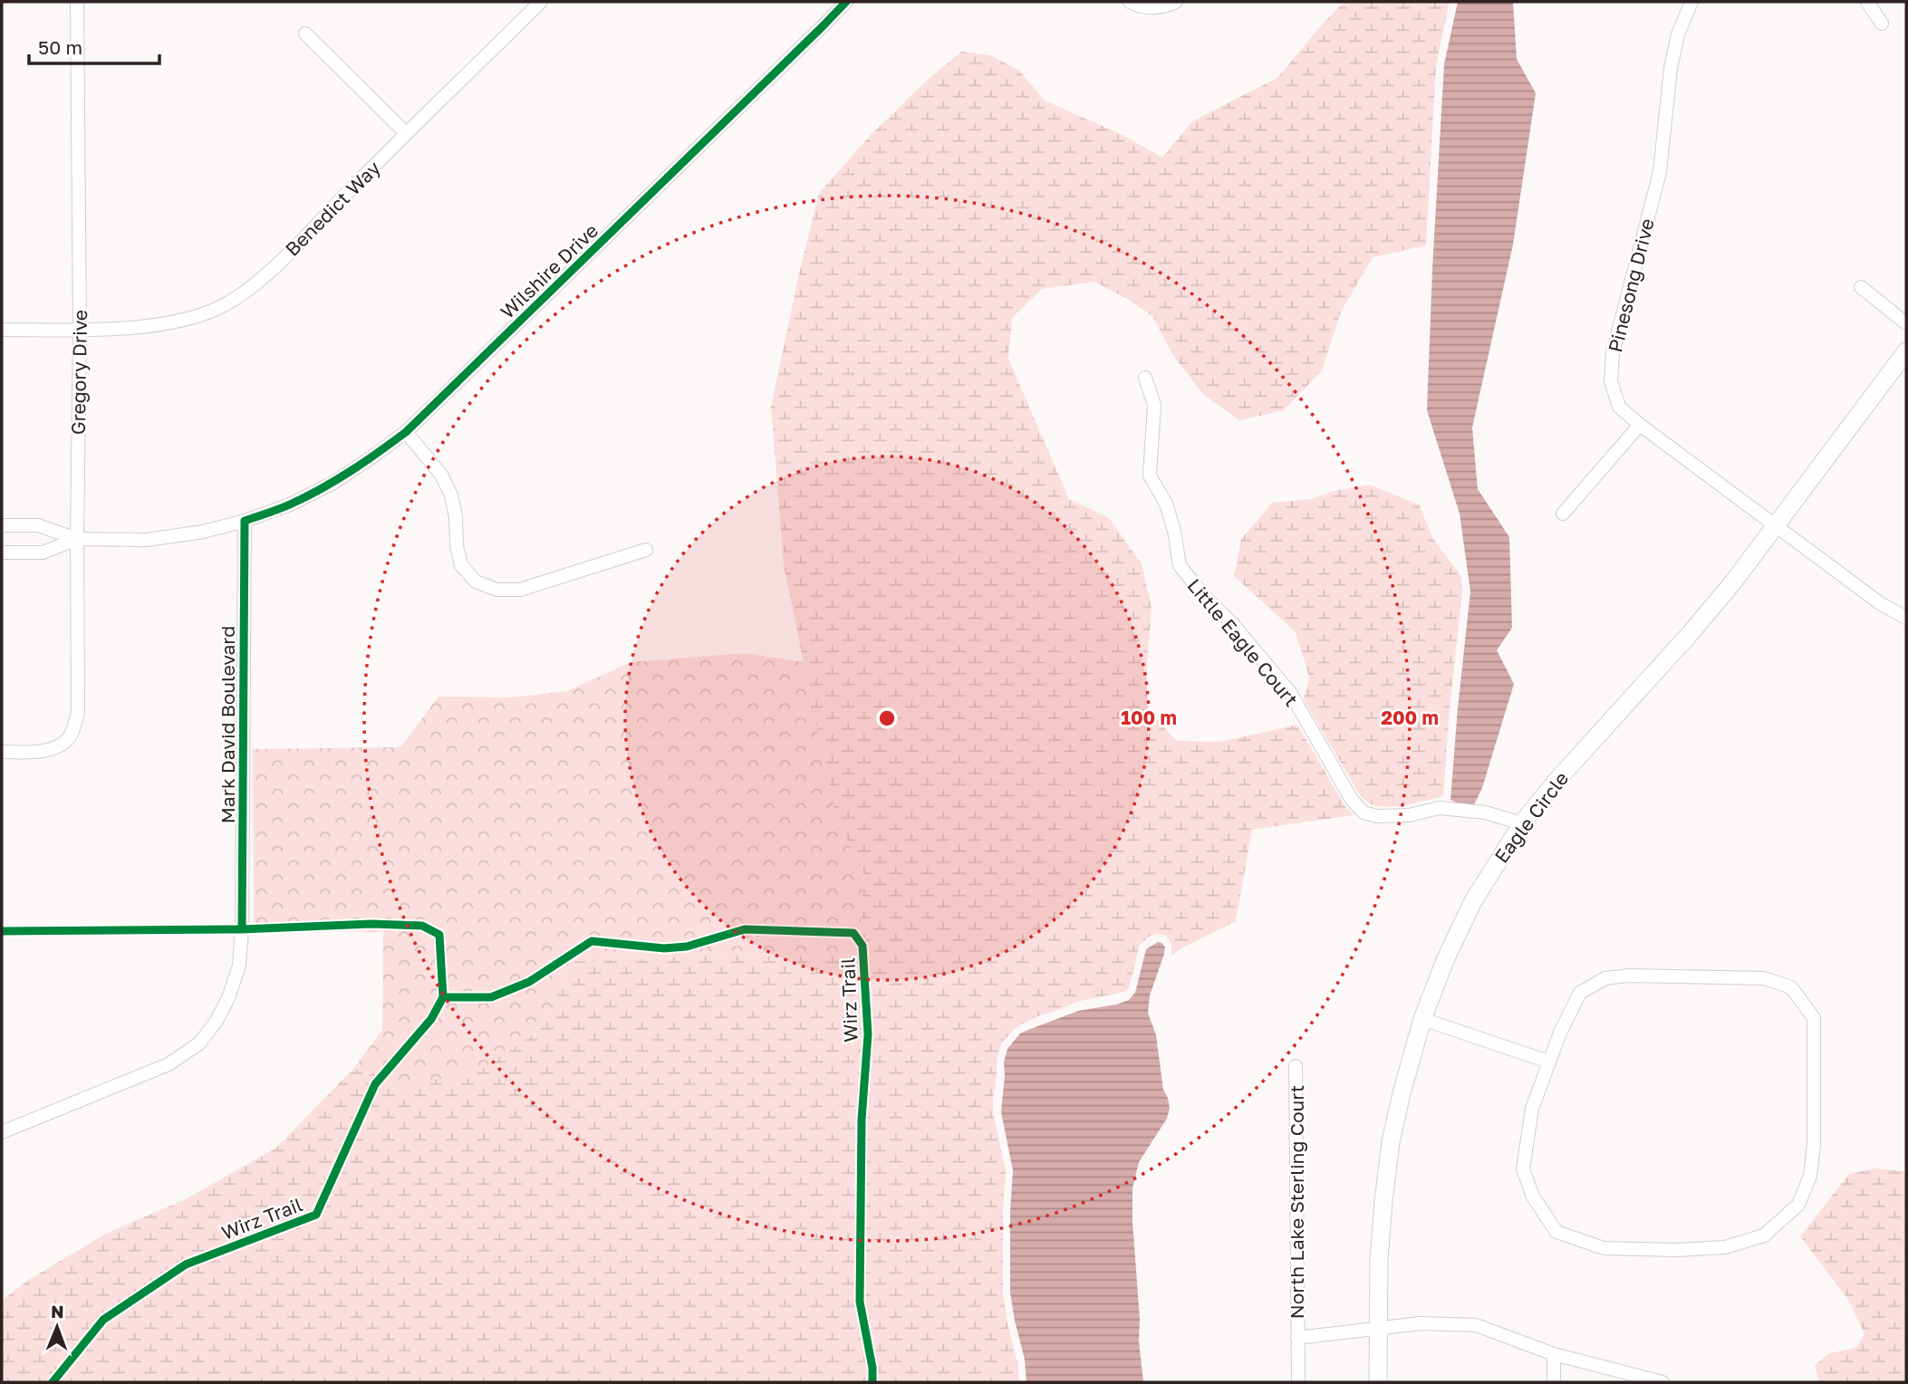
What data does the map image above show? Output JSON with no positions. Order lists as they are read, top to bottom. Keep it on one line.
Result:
{"streets":{"street":["Benedict Way","Wilshire Drive","Pinesong Drive","Gregory Drive","Little Eagle Court","Mark David Boulevard","Eagle Circle","North Lake Sterling Court"],"cycle path":["Wirz Trail"]},"crossings":[["Benedict Way","Gregory Drive"],["Wilshire Drive","Gregory Drive"],["Wilshire Drive","Mark David Boulevard"],["Pinesong Drive","Eagle Circle"],["Little Eagle Court","Eagle Circle"]],"scale_bar":"50 m","north":"top","rings":["100 m","200 m"]}
